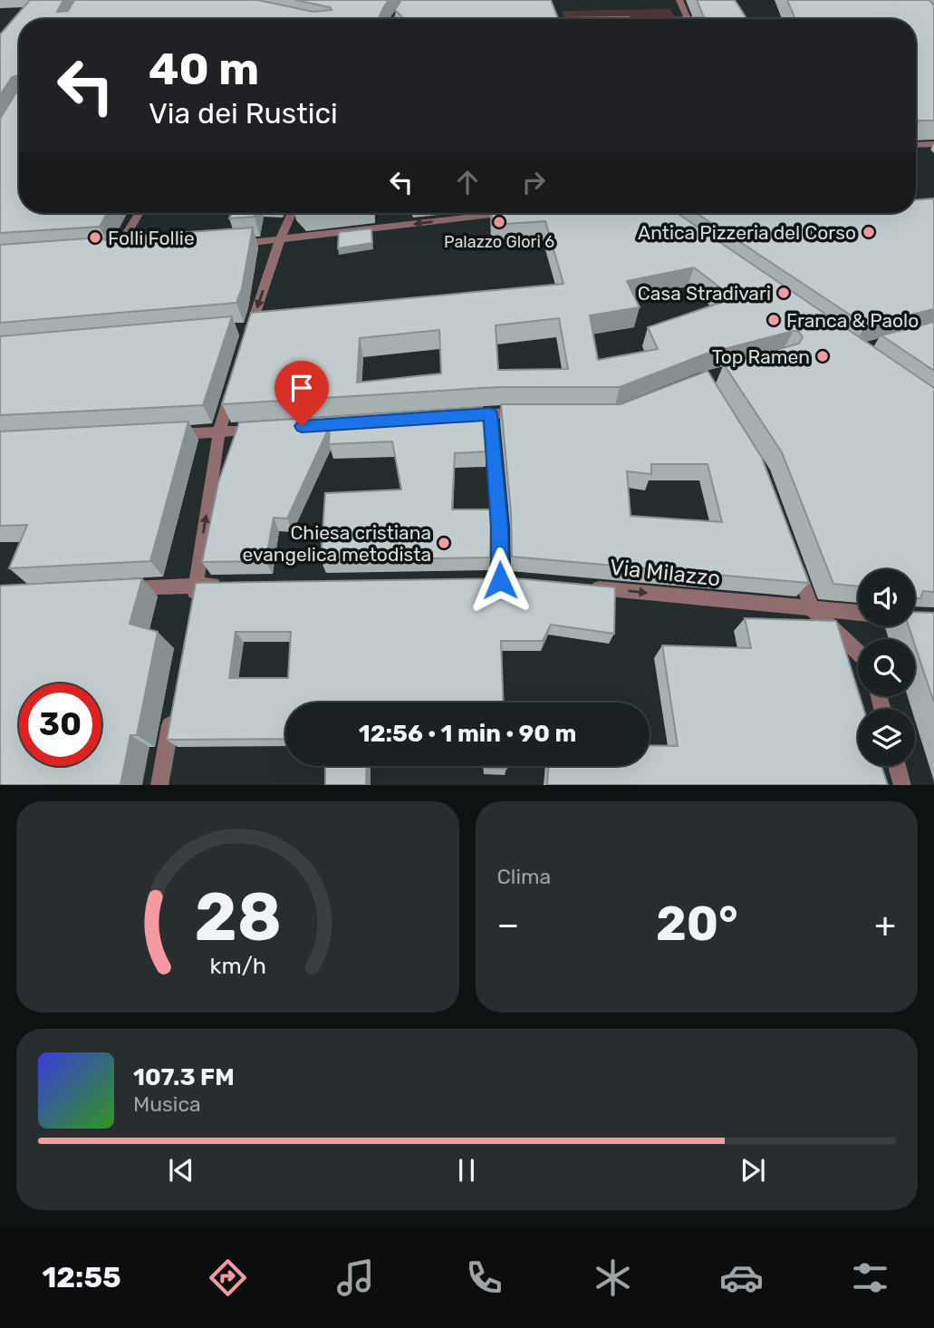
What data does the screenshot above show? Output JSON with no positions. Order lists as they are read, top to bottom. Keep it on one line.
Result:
{"streets":{"street":["Via Milazzo"]},"one_way":["Via Milazzo"],"places":["Palazzo Glori 6","Antica Pizzeria del Corso","Folli Follie","Casa Stradivari","Franca & Paolo","Top Ramen","Chiesa cristiana evangelica metodista"],"page":{"turn":["40 m","Via dei Rustici"],"limit":"30","trip":"12:56 · 1 min · 90 m","tile":"Clima","heat":["−","20°","+"],"song":["107.3 FM","Musica"],"tabs":"12:55","gauge":["28","km/h"]}}
